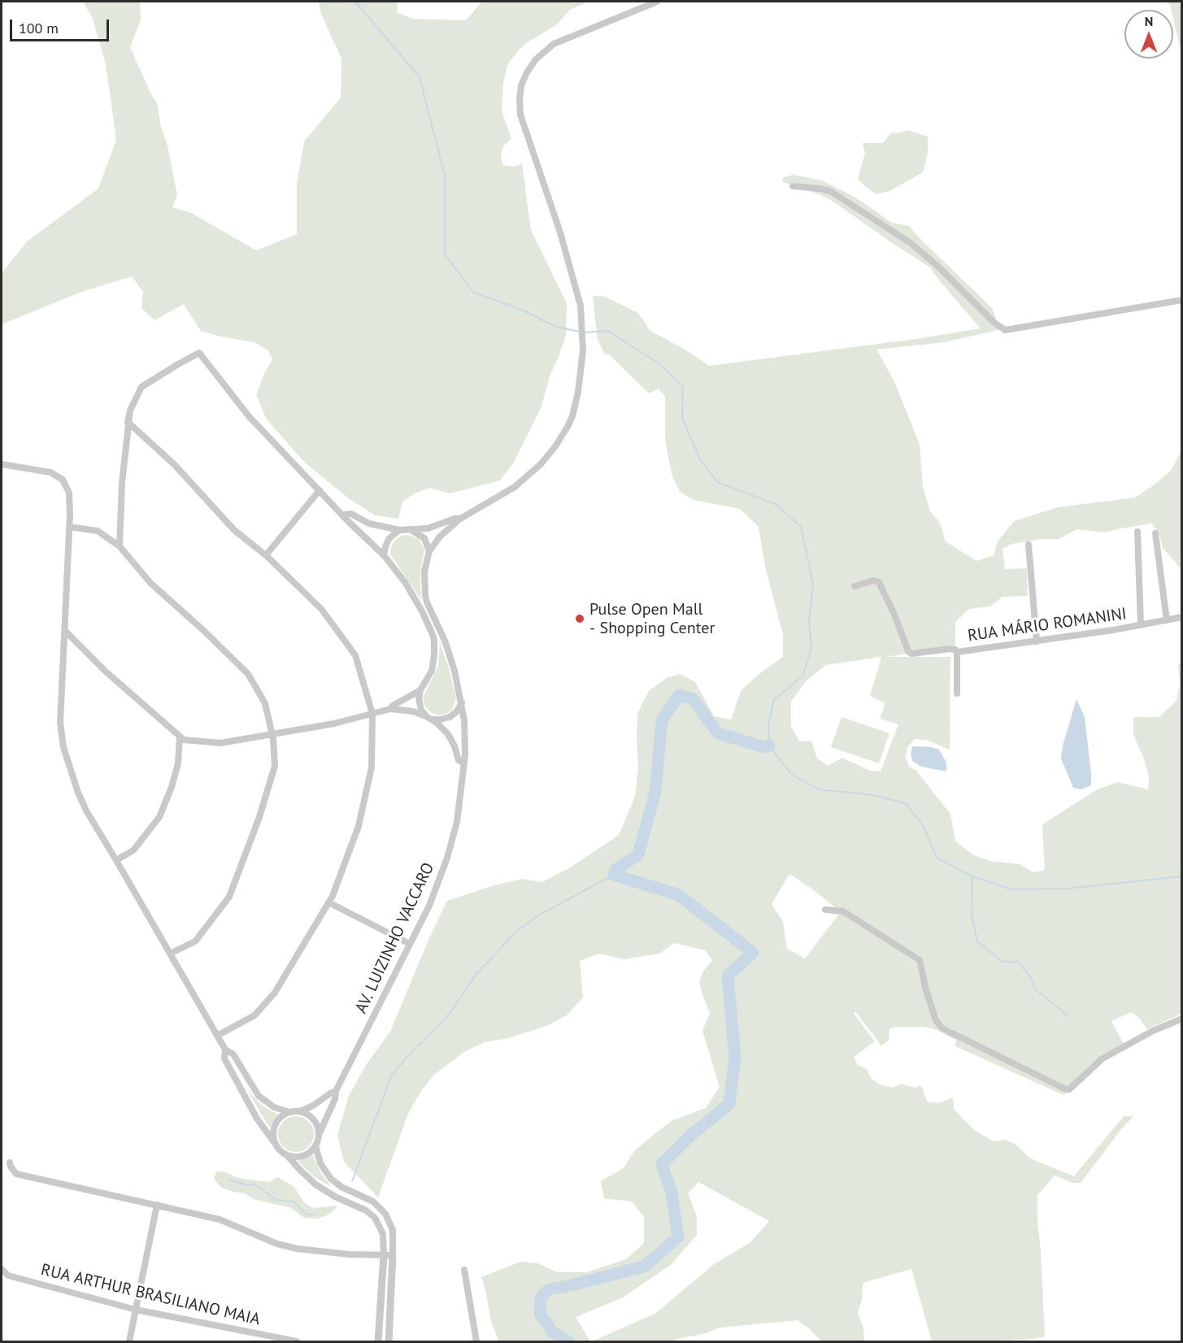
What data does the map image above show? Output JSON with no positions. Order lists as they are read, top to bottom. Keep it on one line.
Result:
{"streets":{"street":["RUA MÁRIO ROMANINI","AV. LUIZINHO VACCARO","RUA ARTHUR BRASILIANO MAIA"]},"places":["Pulse Open Mall - Shopping Center"],"scale_bar":"100 m","north":"top"}
